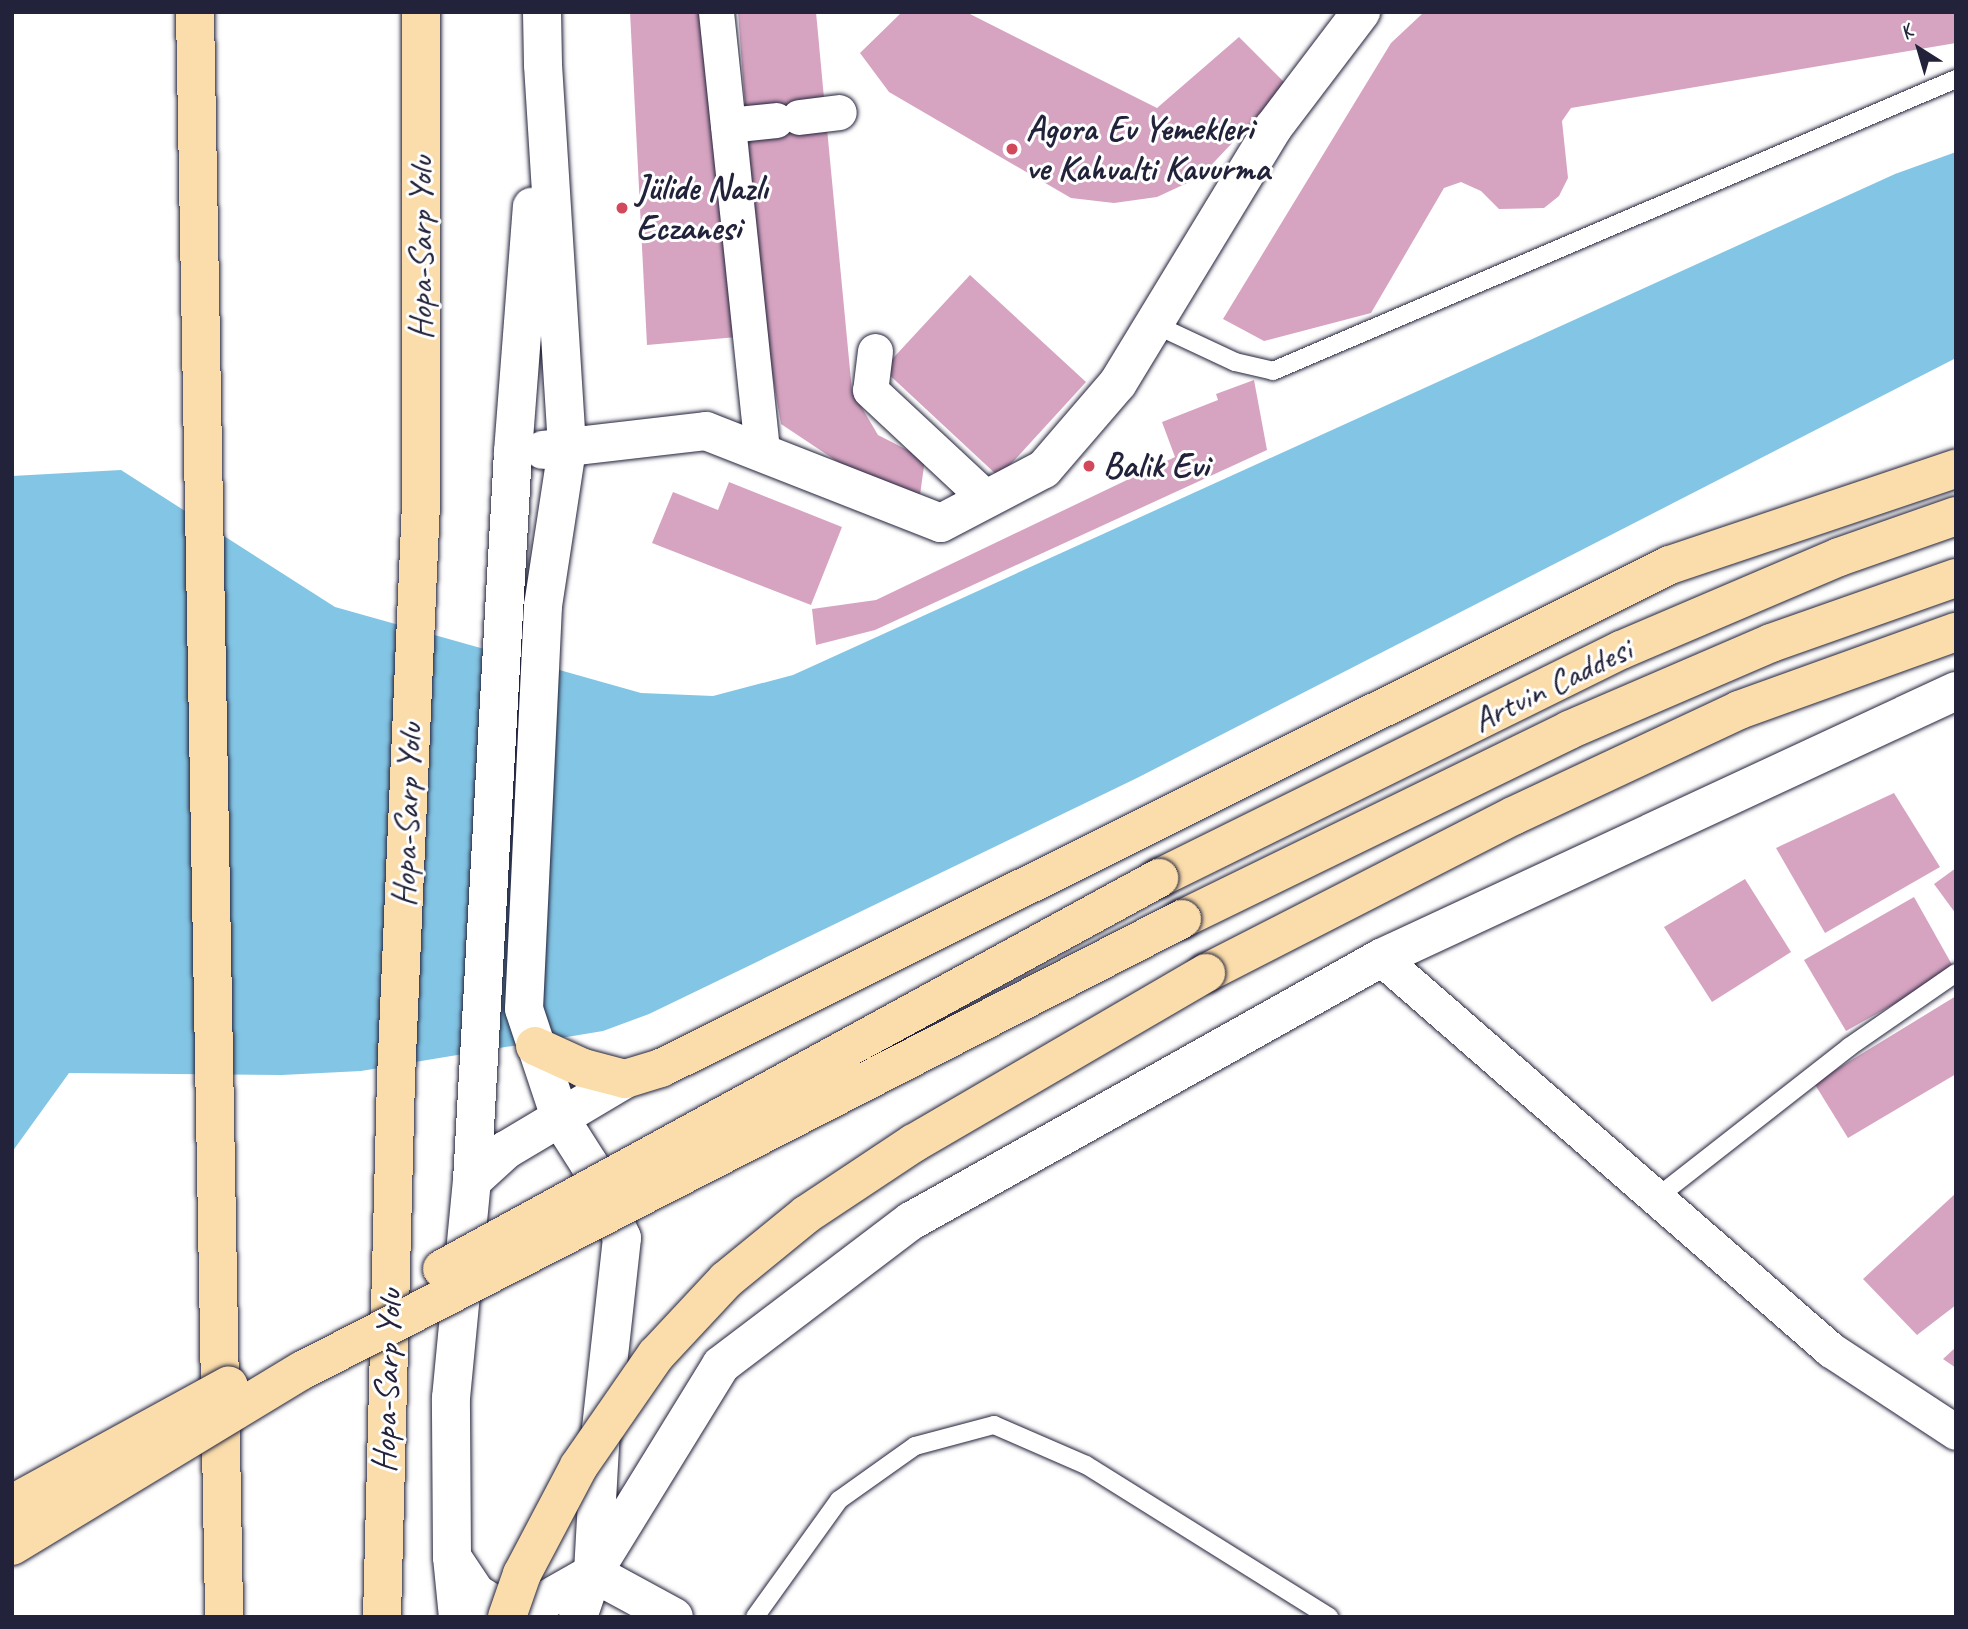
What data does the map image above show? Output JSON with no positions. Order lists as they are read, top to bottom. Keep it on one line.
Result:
{"streets":{"highway":["Hopa-Sarp Yolu","Artvin Caddesi"]},"places":["Agora Ev Yemekleri ve Kahvalti Kavurma","Jülide Nazlı Eczanesi","Balik Evi"],"north":"top left"}
